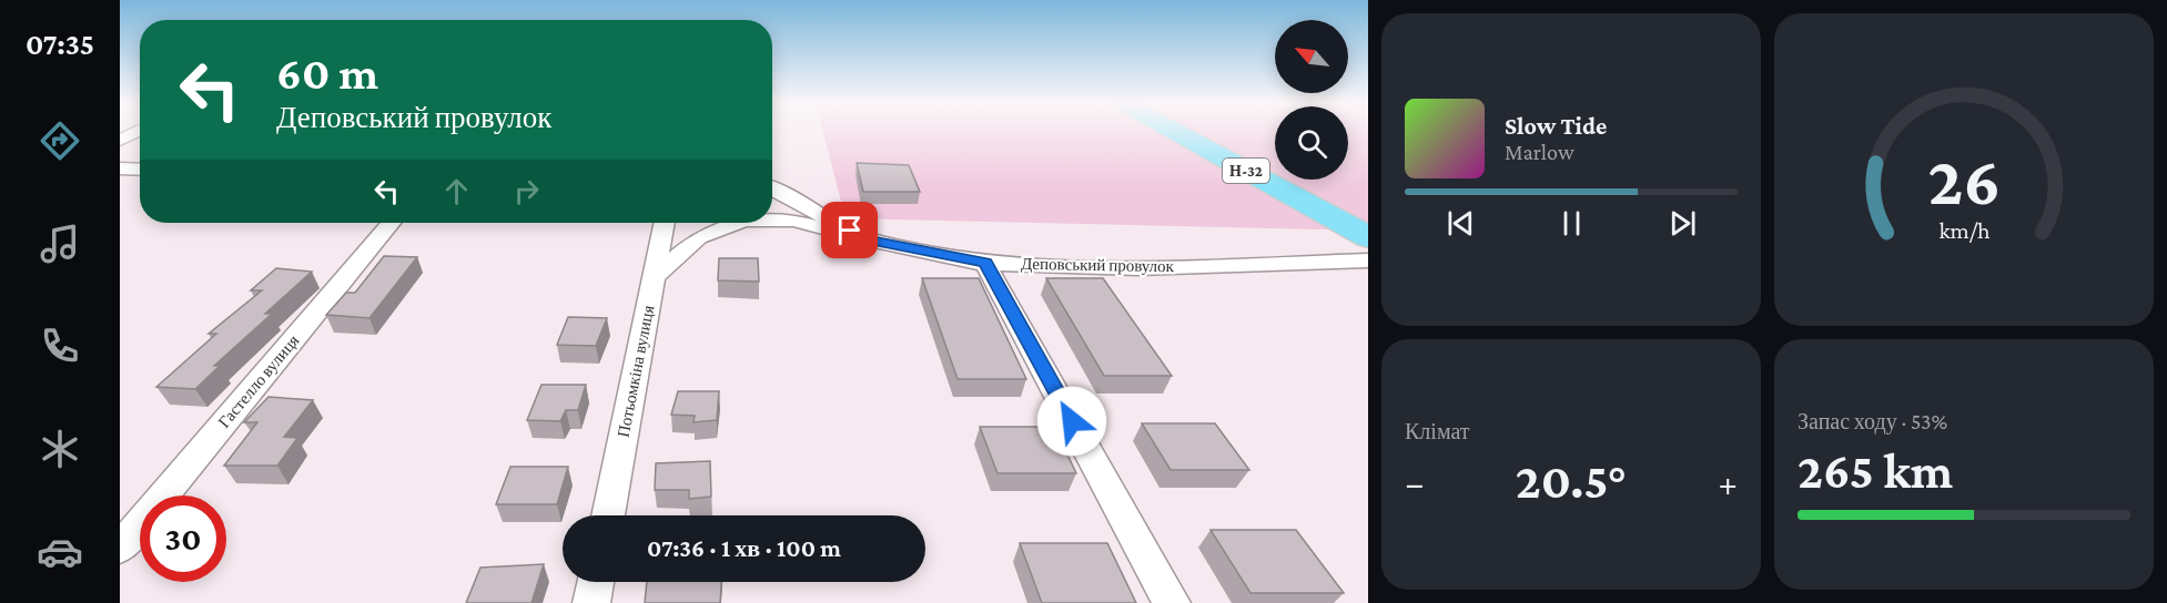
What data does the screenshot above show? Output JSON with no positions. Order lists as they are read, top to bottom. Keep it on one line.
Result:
{"streets":{"main road":["Н-32"],"street":["Деповський провулок","Потьомкіна вулиця","Гастелло вулиця"]},"north":"top left","page":{"tabs":"07:35","turn":["60 m","Деповський провулок"],"song":["Slow Tide","Marlow"],"tile":["Клімат",["Запас ходу · 53%","265 km"]],"heat":["−","20.5°","+"],"limit":"30","trip":"07:36 · 1 хв · 100 m","gauge":["26","km/h"]}}
